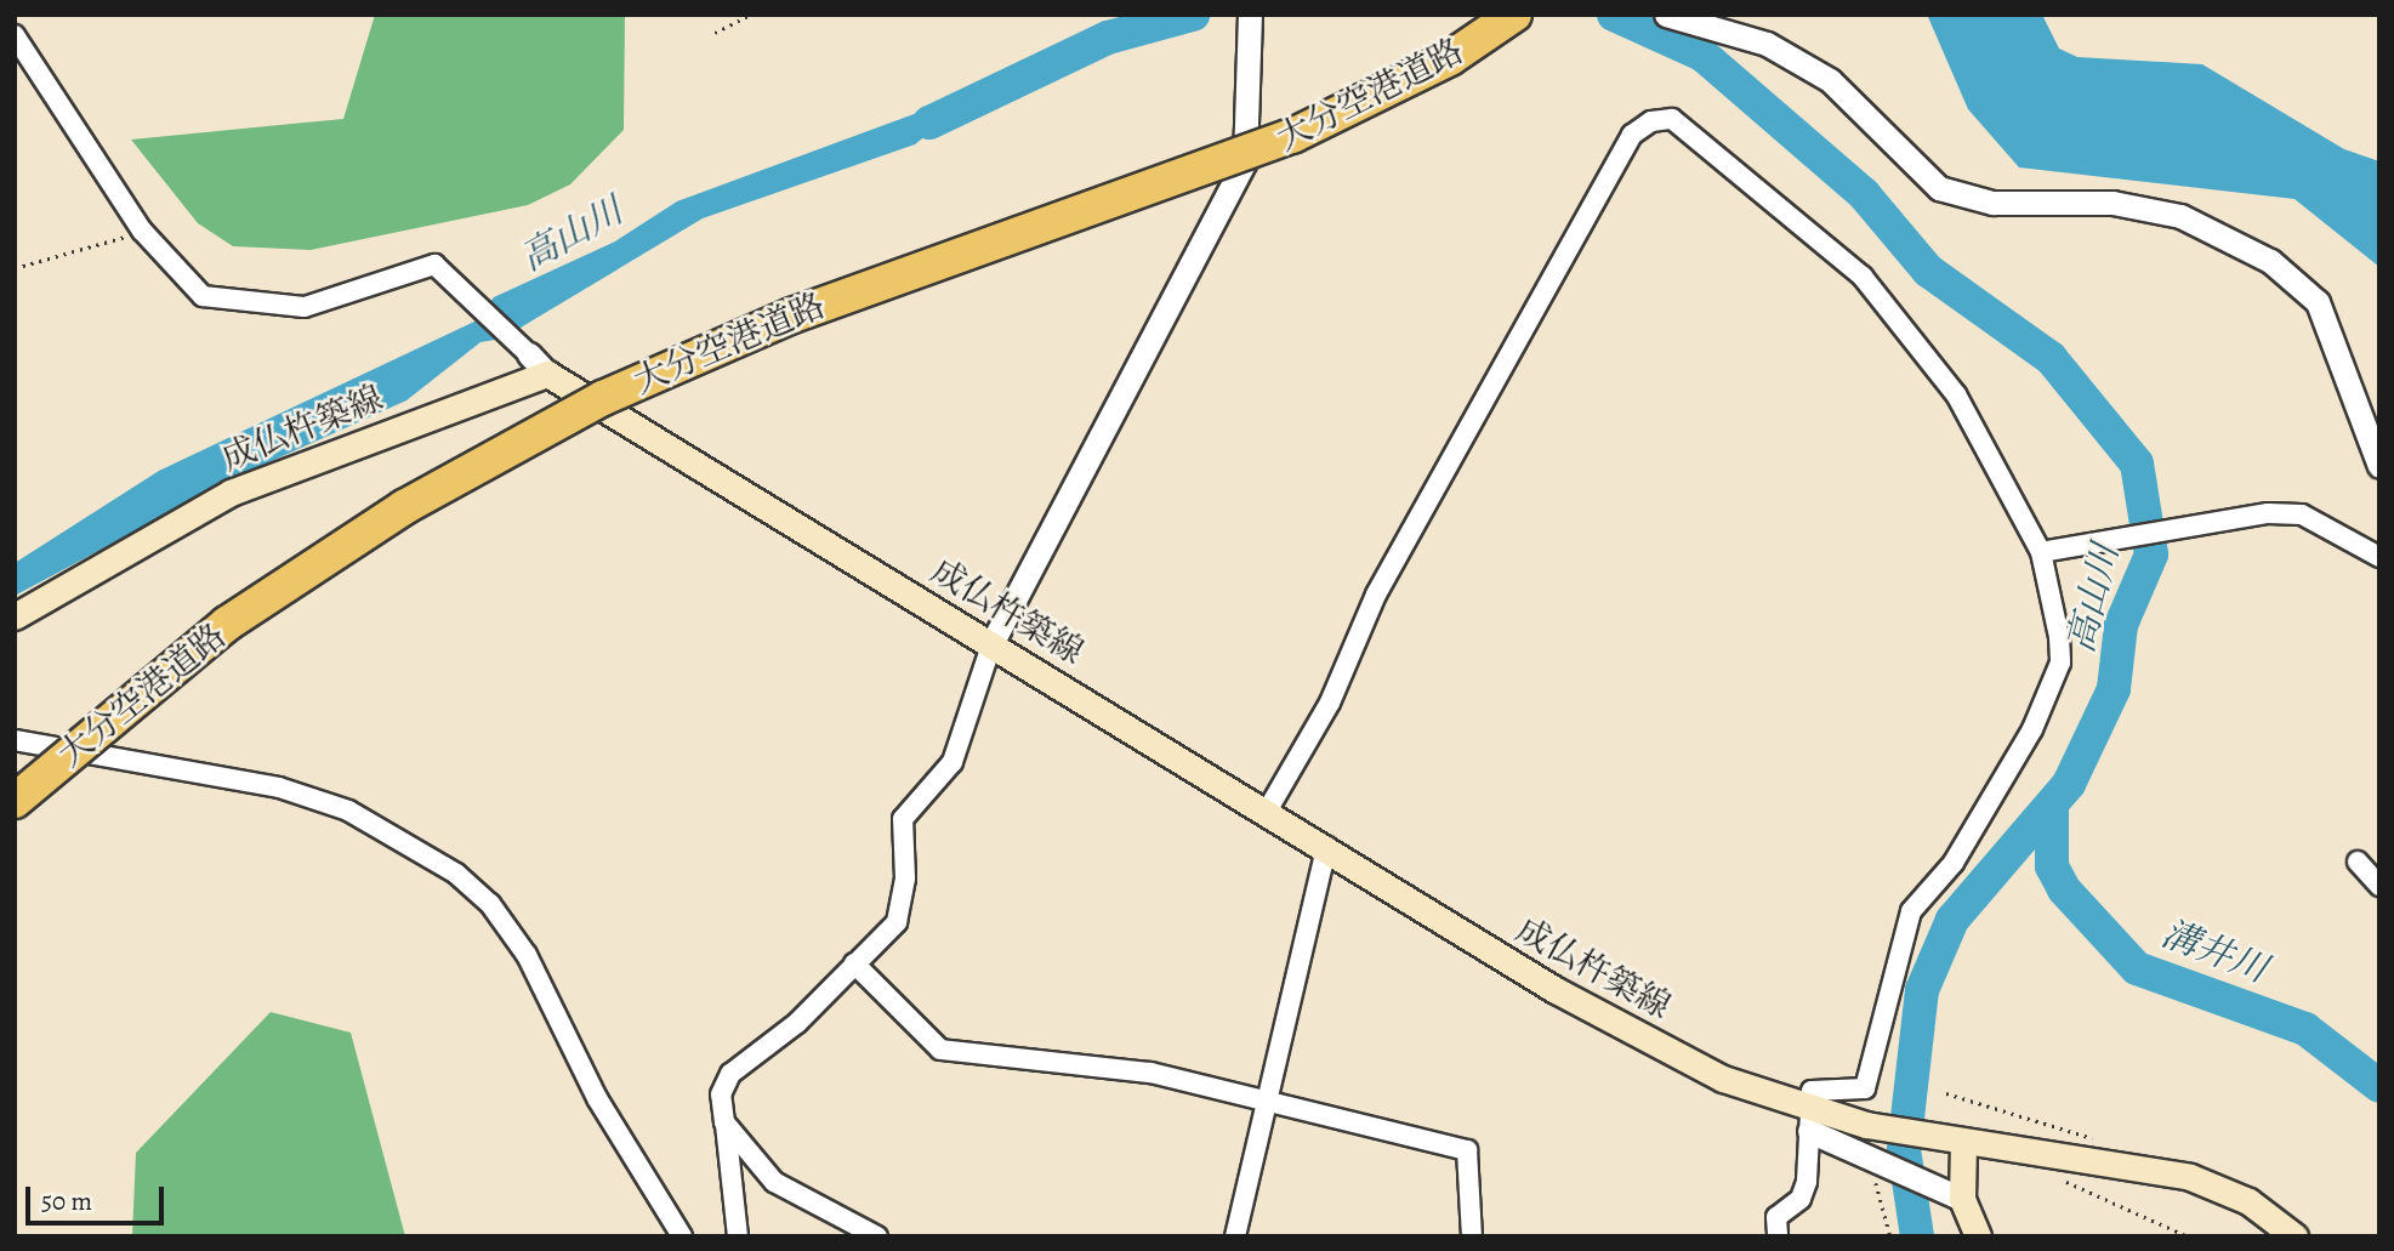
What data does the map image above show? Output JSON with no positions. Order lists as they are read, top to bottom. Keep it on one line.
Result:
{"streets":{"highway":["大分空港道路"],"main road":["成仏杵築線"]},"water":["高山川","溝井川"],"scale_bar":"50 m"}
